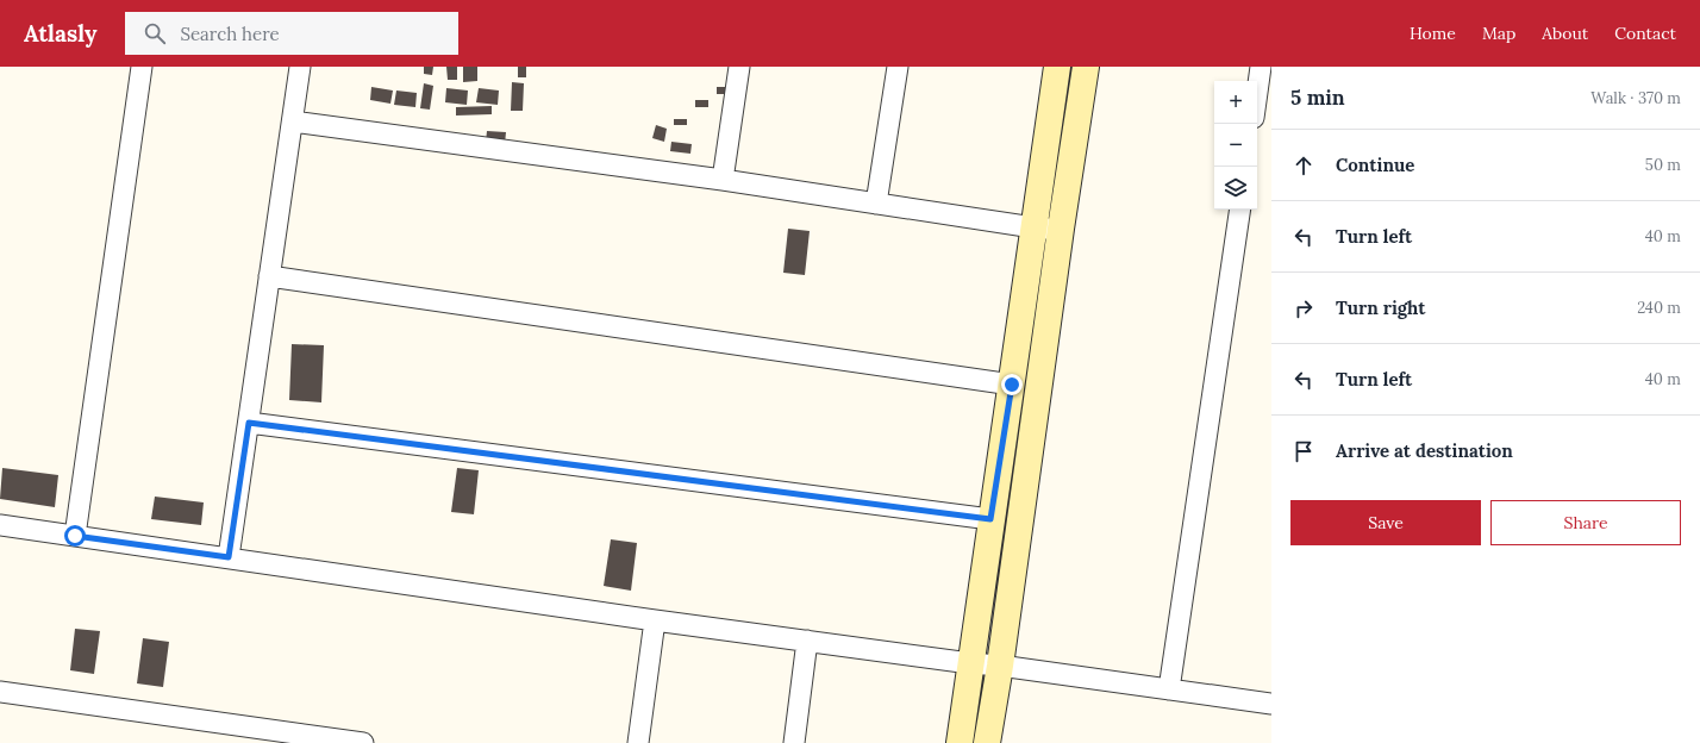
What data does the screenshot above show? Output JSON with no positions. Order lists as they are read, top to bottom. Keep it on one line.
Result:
{"page":{"header":"Atlasly","search":"Search here","nav":["Home","Map","About","Contact"],"heading":["5 min","Walk · 370 m"],"map_buttons":["+","−"],"list":[["Continue","50 m"],["Turn left","40 m"],["Turn right","240 m"],["Turn left","40 m"],"Arrive at destination"],"buttons":["Save","Share"]}}
